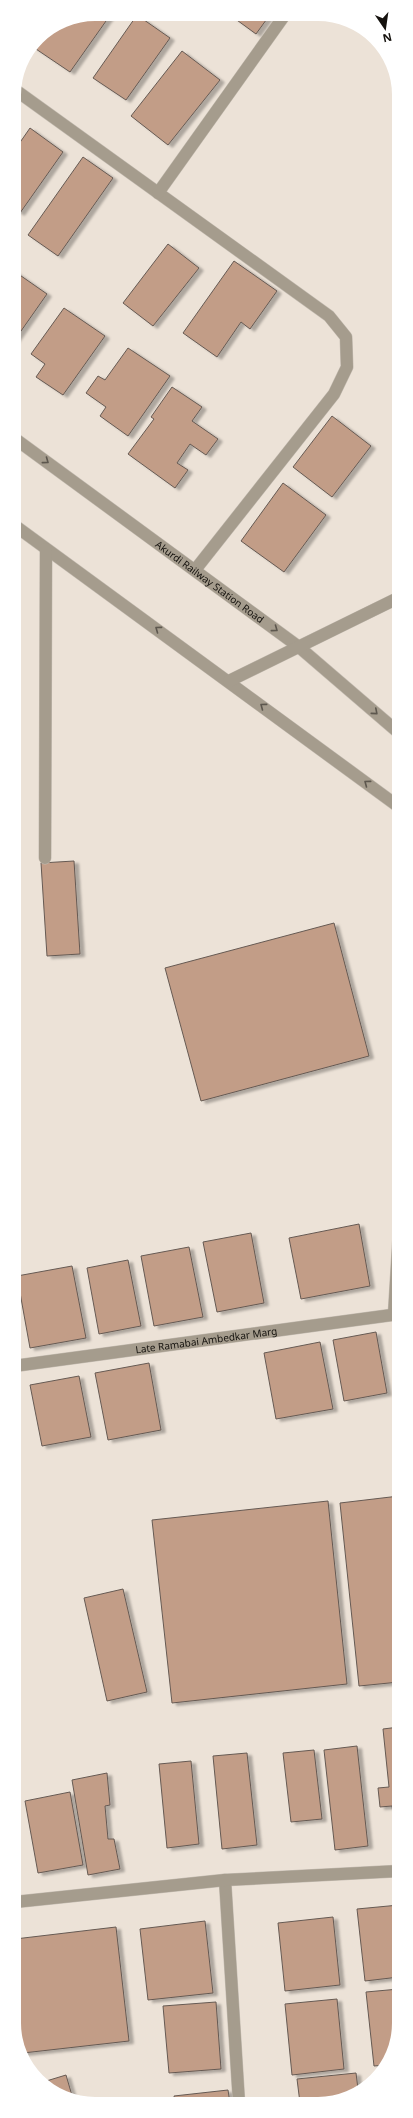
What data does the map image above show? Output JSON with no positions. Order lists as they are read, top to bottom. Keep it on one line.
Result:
{"streets":{"street":["Akurdi Railway Station Road","Late Ramabai Ambedkar Marg"]},"north":"bottom"}
